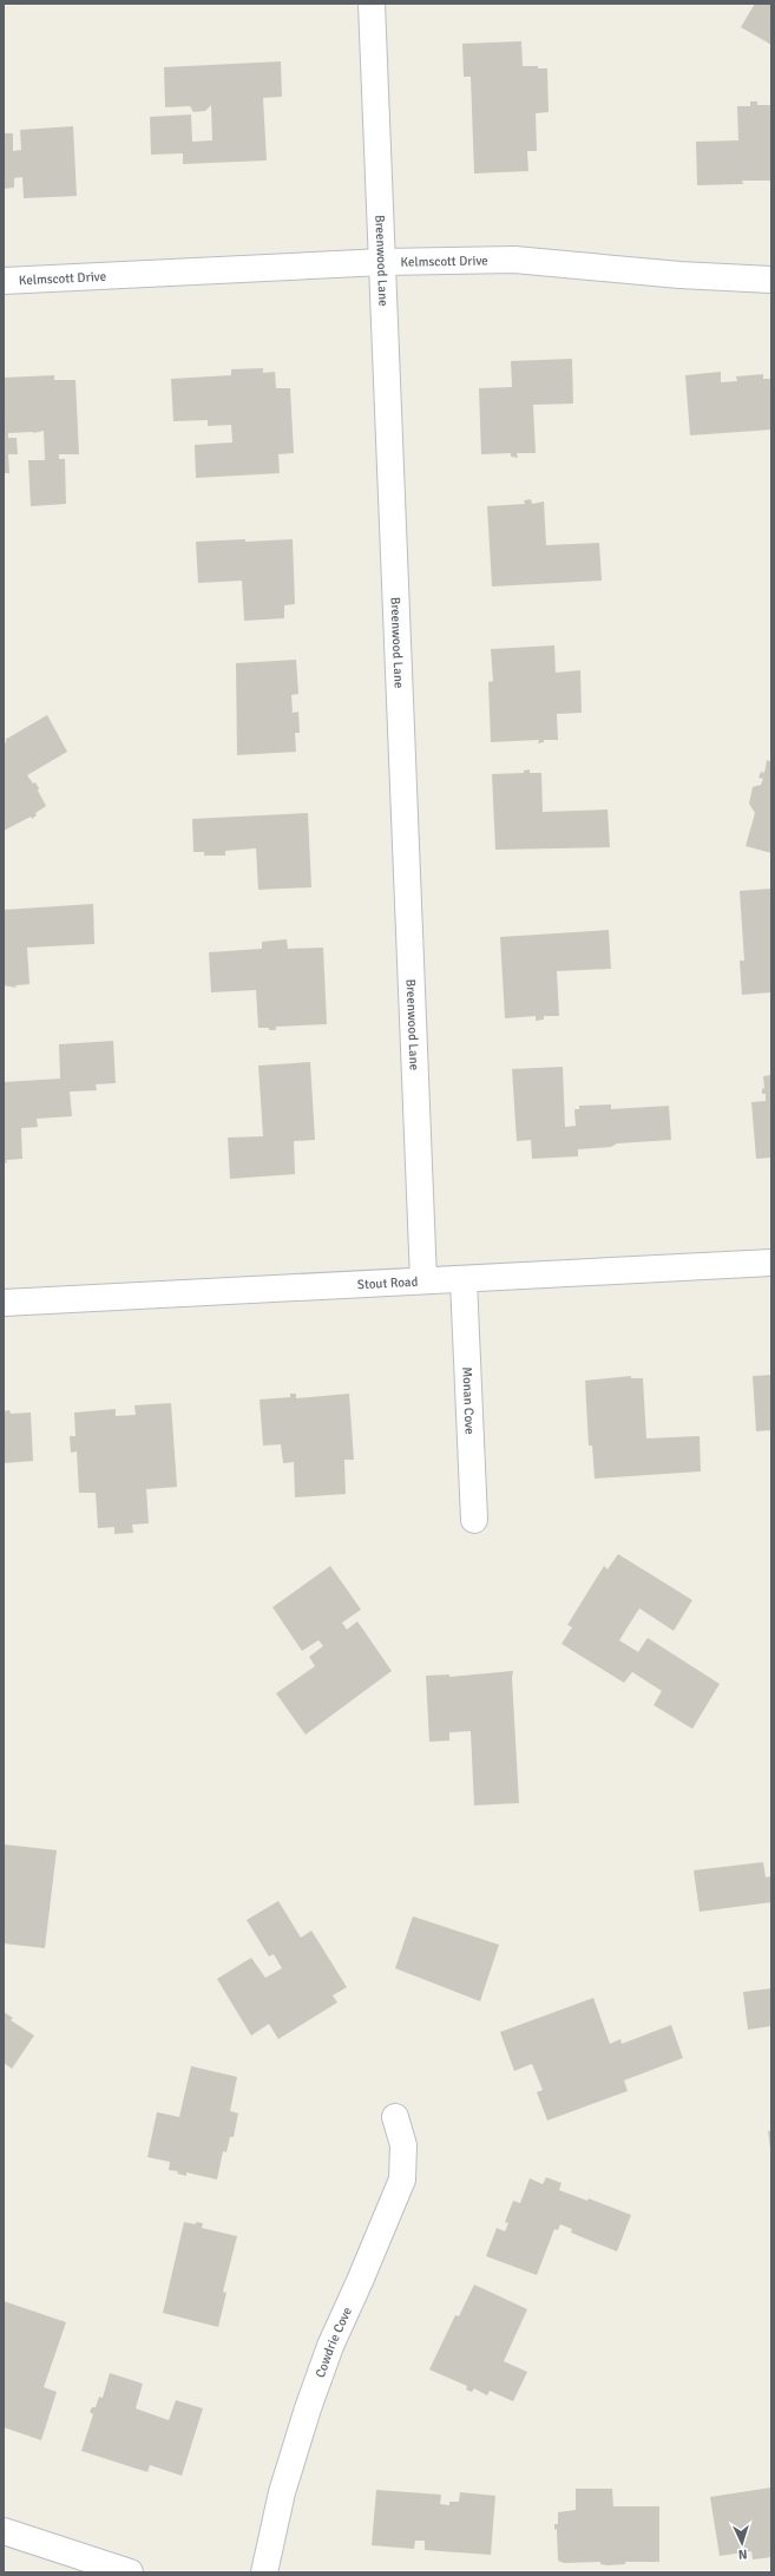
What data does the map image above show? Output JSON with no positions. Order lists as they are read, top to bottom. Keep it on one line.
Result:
{"streets":{"street":["Breenwood Lane","Kelmscott Drive","Stout Road","Monan Cove","Cowdrie Cove"]},"crossings":[["Breenwood Lane","Kelmscott Drive"],["Breenwood Lane","Stout Road"],["Stout Road","Monan Cove"]],"north":"bottom"}
